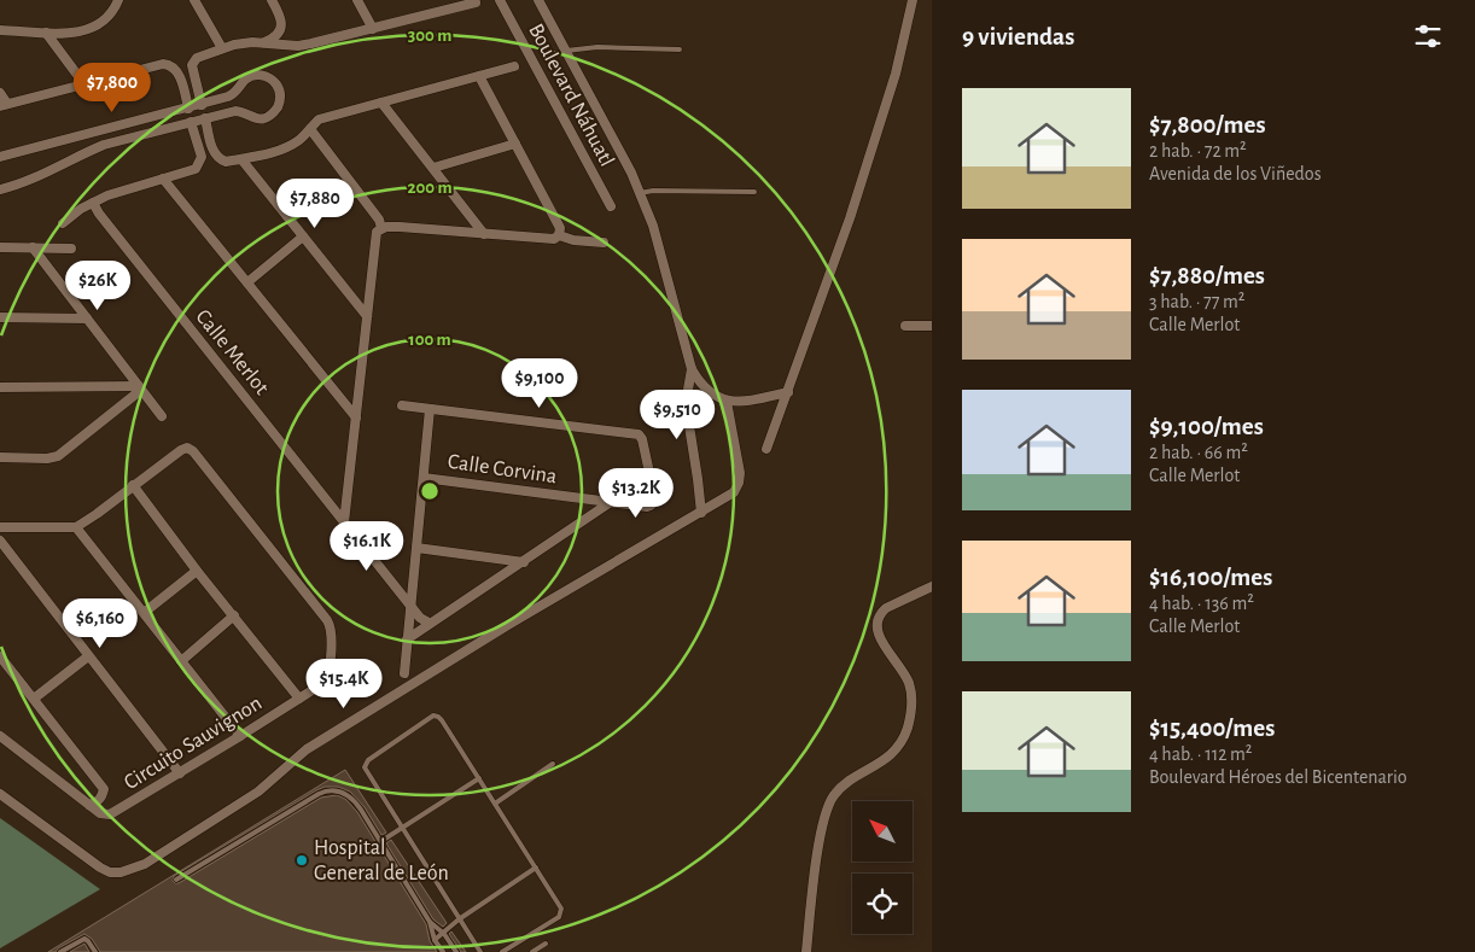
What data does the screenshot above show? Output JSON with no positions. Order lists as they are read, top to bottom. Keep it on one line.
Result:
{"streets":{"street":["Boulevard Náhuatl","Calle Merlot","Calle Corvina","Circuito Sauvignon"]},"places":["Hospital General de León"],"north":"top left","page":{"heading":"9 viviendas","price":["$7,800","$7,880","$26K","$9,100","$9,510","$13.2K","$16.1K","$6,160","$15.4K"],"list":[{"name":"$7,800/mes","note":"2 hab. · 72 m² · Avenida de los Viñedos"},{"name":"$7,880/mes","note":"3 hab. · 77 m² · Calle Merlot"},{"name":"$9,100/mes","note":"2 hab. · 66 m² · Calle Merlot"},{"name":"$16,100/mes","note":"4 hab. · 136 m² · Calle Merlot"},{"name":"$15,400/mes","note":"4 hab. · 112 m² · Boulevard Héroes del Bicentenario"}]},"rings":["300 m","200 m","100 m"]}
